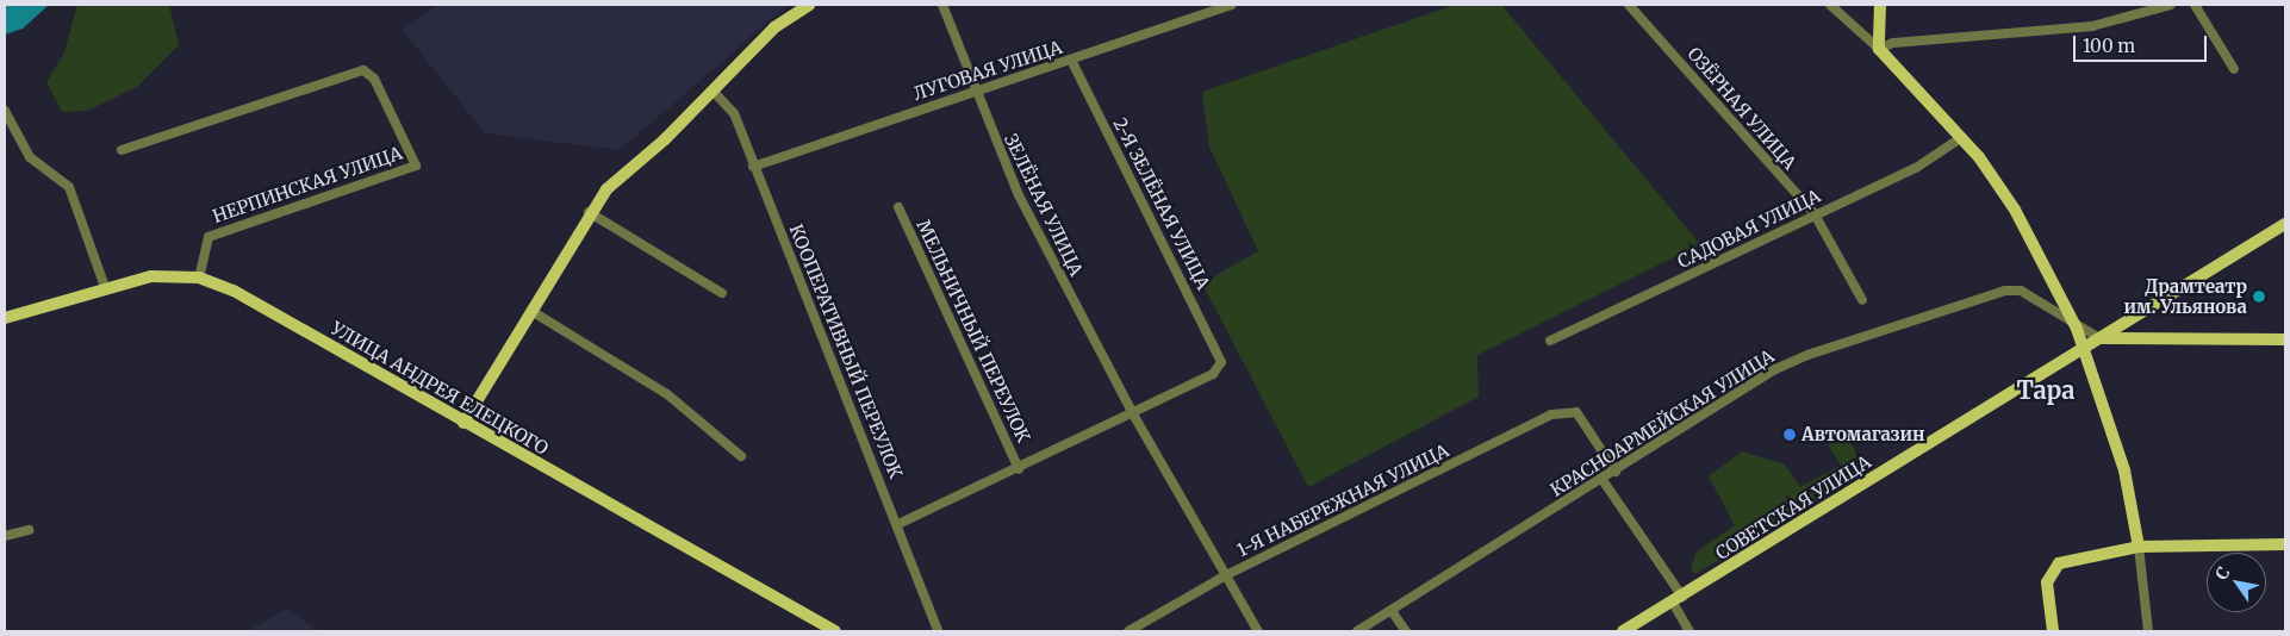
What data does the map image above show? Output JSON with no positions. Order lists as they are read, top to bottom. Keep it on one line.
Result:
{"streets":{"main road":["УЛИЦА АНДРЕЯ ЕЛЕЦКОГО","СОВЕТСКАЯ УЛИЦА"],"street":["ЛУГОВАЯ УЛИЦА","ОЗЁРНАЯ УЛИЦА","НЕРПИНСКАЯ УЛИЦА","2-Я ЗЕЛЁНАЯ УЛИЦА","ЗЕЛЁНАЯ УЛИЦА","САДОВАЯ УЛИЦА","МЕЛЬНИЧНЫЙ ПЕРЕУЛОК","КООПЕРАТИВНЫЙ ПЕРЕУЛОК","КРАСНОАРМЕЙСКАЯ УЛИЦА","1-Я НАБЕРЕЖНАЯ УЛИЦА"]},"crossings":[["ЛУГОВАЯ УЛИЦА","2-Я ЗЕЛЁНАЯ УЛИЦА"],["ЛУГОВАЯ УЛИЦА","ЗЕЛЁНАЯ УЛИЦА"],["ЛУГОВАЯ УЛИЦА","КООПЕРАТИВНЫЙ ПЕРЕУЛОК"],["ОЗЁРНАЯ УЛИЦА","САДОВАЯ УЛИЦА"],["НЕРПИНСКАЯ УЛИЦА","УЛИЦА АНДРЕЯ ЕЛЕЦКОГО"],["2-Я ЗЕЛЁНАЯ УЛИЦА","ЗЕЛЁНАЯ УЛИЦА"],["ЗЕЛЁНАЯ УЛИЦА","1-Я НАБЕРЕЖНАЯ УЛИЦА"],["КРАСНОАРМЕЙСКАЯ УЛИЦА","1-Я НАБЕРЕЖНАЯ УЛИЦА"],["КРАСНОАРМЕЙСКАЯ УЛИЦА","СОВЕТСКАЯ УЛИЦА"]],"districts":["Тара"],"places":["Драмтеатр им. Ульянова","Автомагазин"],"scale_bar":"100 m","north":"top left"}
